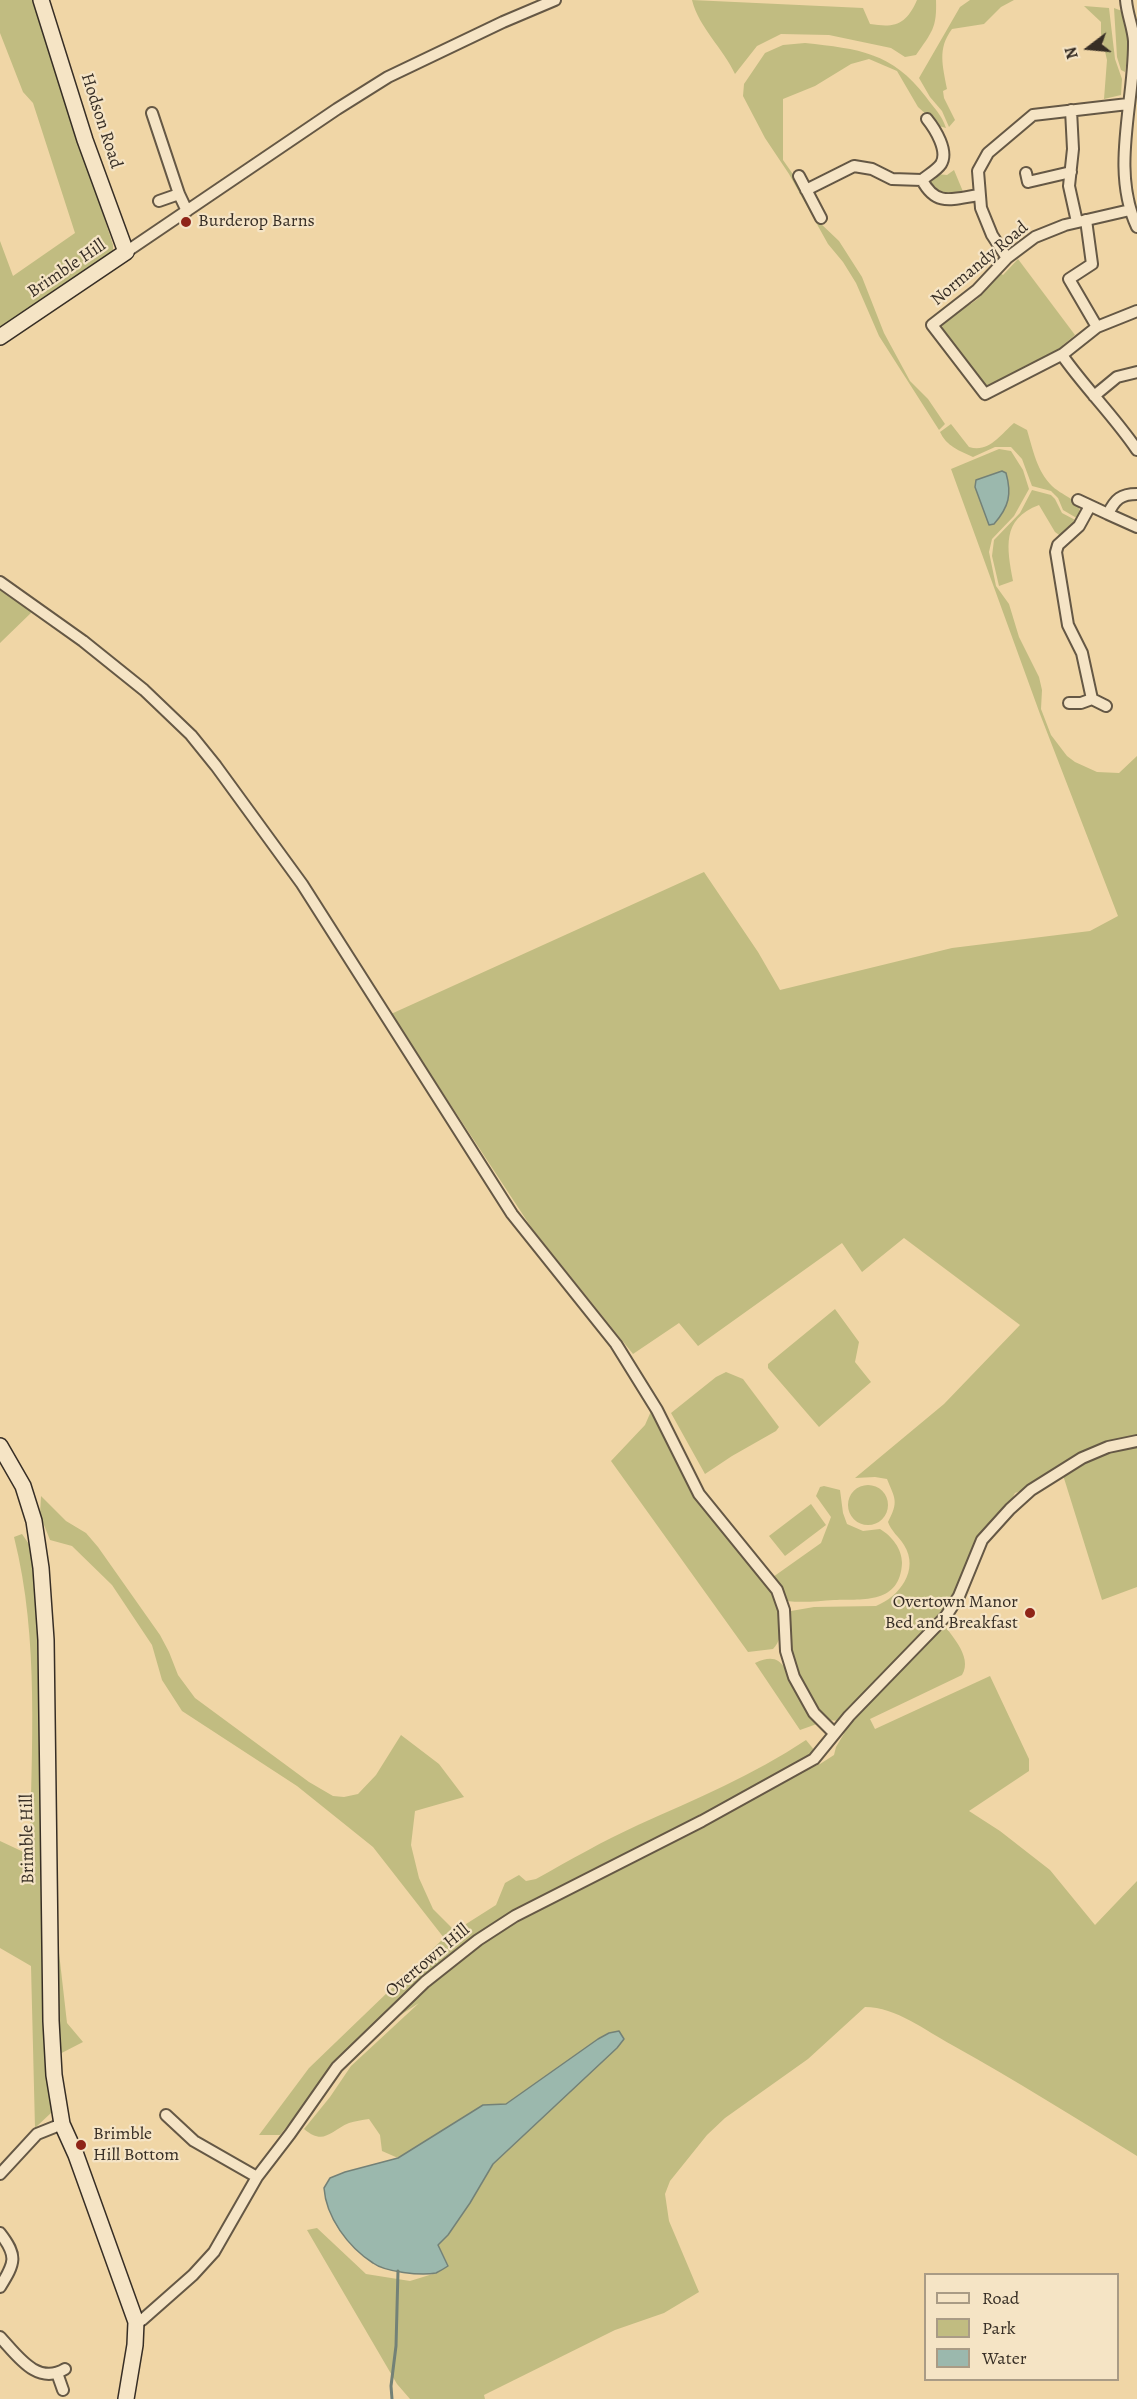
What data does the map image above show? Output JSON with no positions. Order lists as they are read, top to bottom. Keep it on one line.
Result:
{"streets":{"main road":["Hodson Road","Brimble Hill"],"street":["Normandy Road","Overtown Hill"]},"crossings":[["Hodson Road","Brimble Hill"],["Brimble Hill","Overtown Hill"]],"places":["Burderop Barns","Overtown Manor Bed and Breakfast","Brimble Hill Bottom"],"legend":["Road","Park","Water"],"north":"left"}
